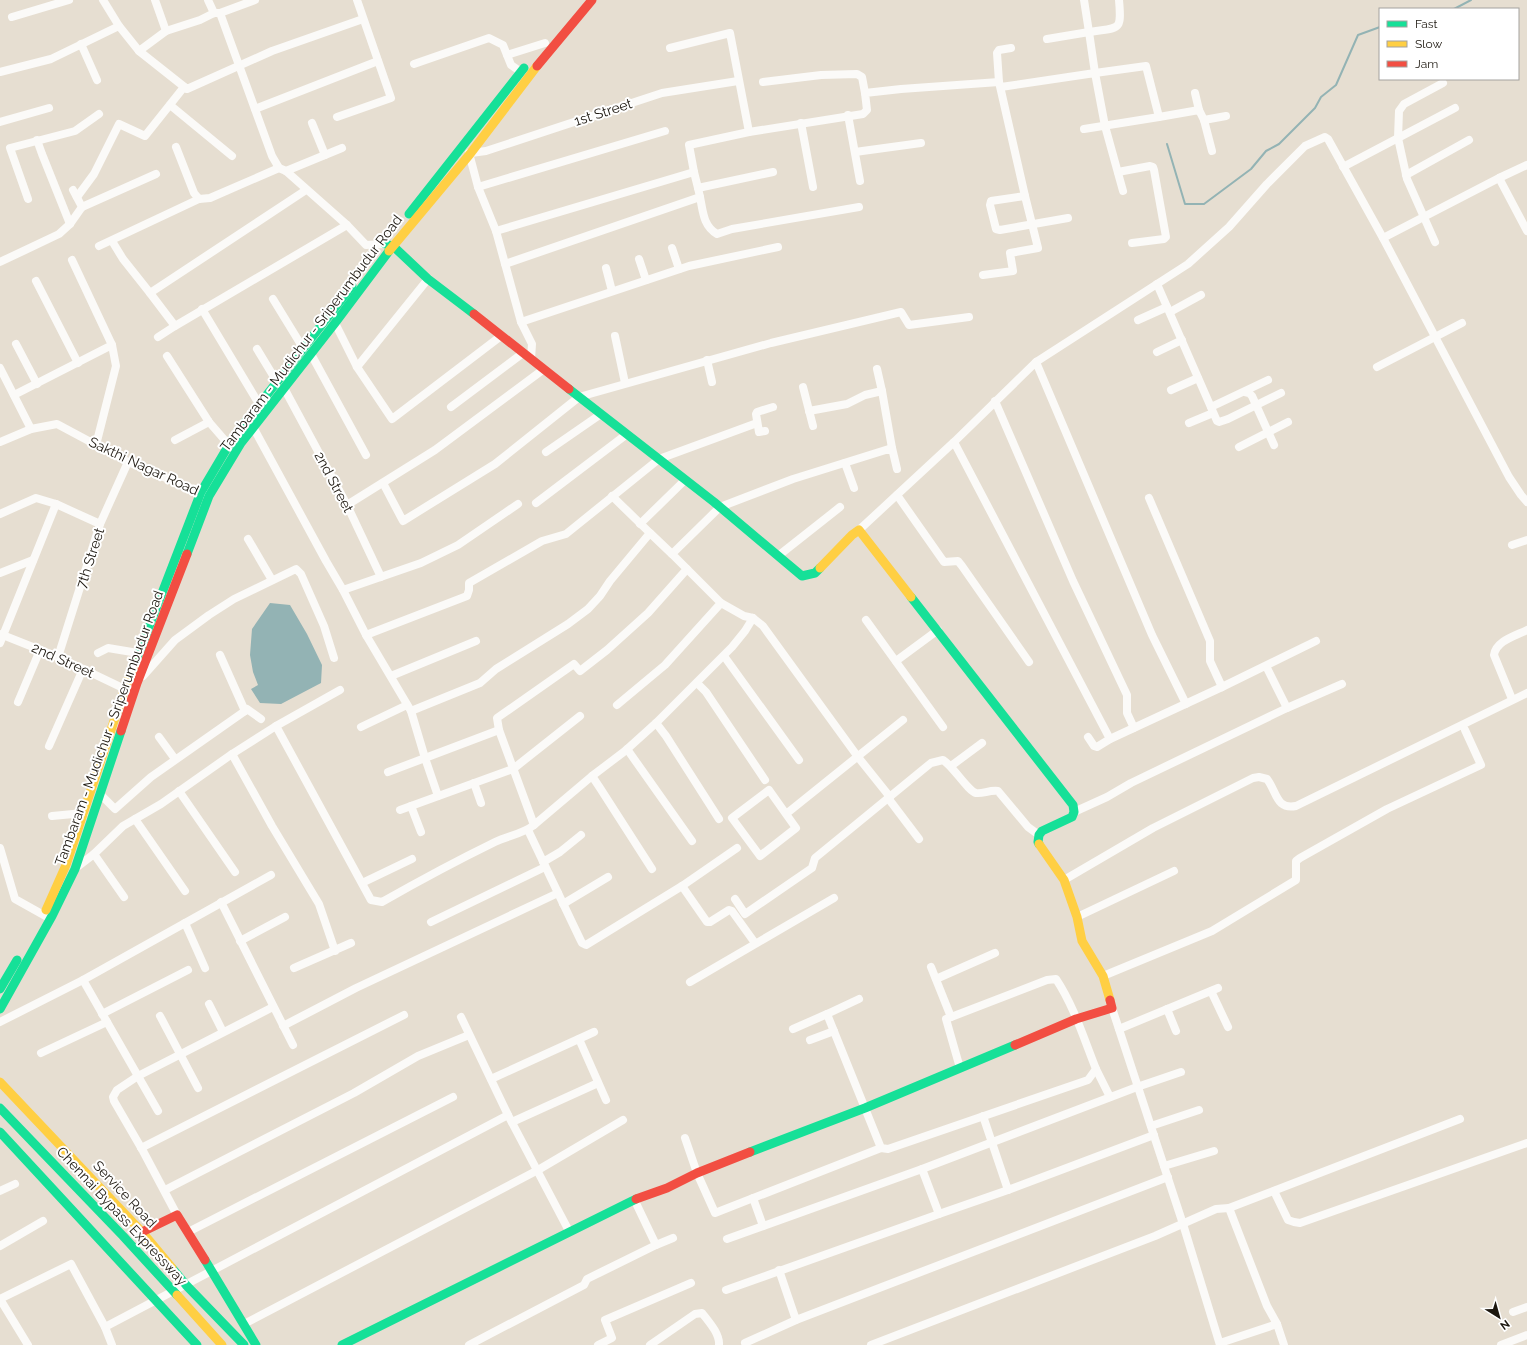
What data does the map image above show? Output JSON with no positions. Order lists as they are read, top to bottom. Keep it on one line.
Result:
{"streets":{"main road":["Tambaram - Mudichur - Sriperumbudur Road","Service Road","Chennai Bypass Expressway"],"street":["1st Street","Sakthi Nagar Road","2nd Street","7th Street"]},"crossings":[["1st Street","Tambaram - Mudichur - Sriperumbudur Road"],["Tambaram - Mudichur - Sriperumbudur Road","Sakthi Nagar Road"],["Tambaram - Mudichur - Sriperumbudur Road","2nd Street"],["Sakthi Nagar Road","7th Street"],["2nd Street","7th Street"]],"legend":["Fast","Slow","Jam"],"north":"bottom right"}
